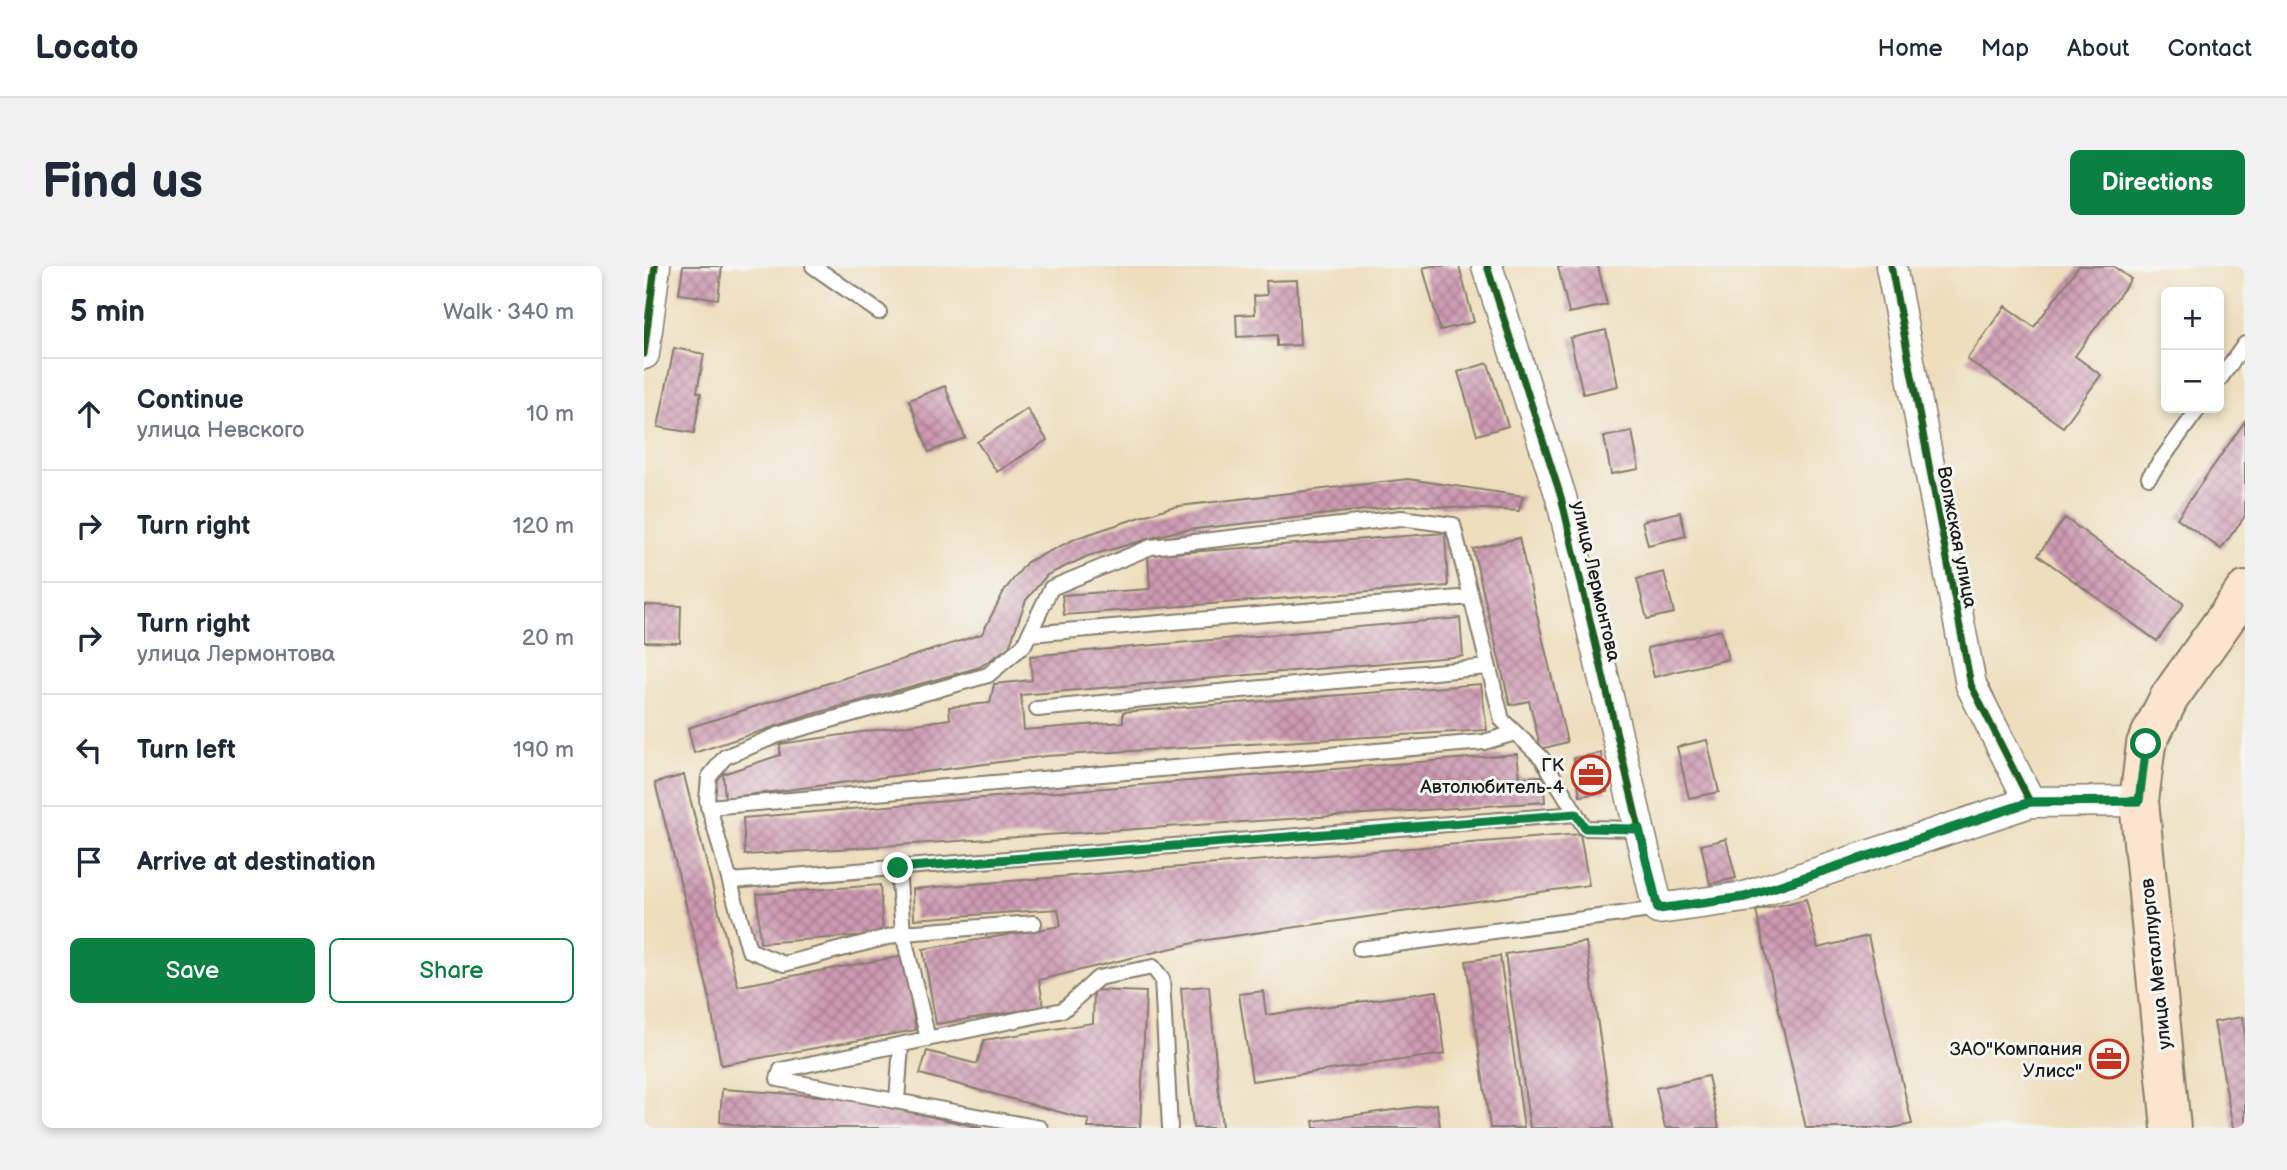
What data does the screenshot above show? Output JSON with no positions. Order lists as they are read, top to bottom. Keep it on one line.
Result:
{"streets":{"main road":["улица Металлургов"],"street":["Волжская улица","улица Лермонтова"]},"places":{"office":["ГК Автолюбитель-4","ЗАО\"Компания Улисс\""]},"page":{"header":"Locato","nav":["Home","Map","About","Contact"],"buttons":["Directions",["Save","Share"]],"title":"Find us","heading":["5 min","Walk · 340 m"],"map_buttons":["+","−"],"list":[["Continue","улица Невского","10 m"],["Turn right","120 m"],["Turn right","улица Лермонтова","20 m"],["Turn left","190 m"],"Arrive at destination"]}}
